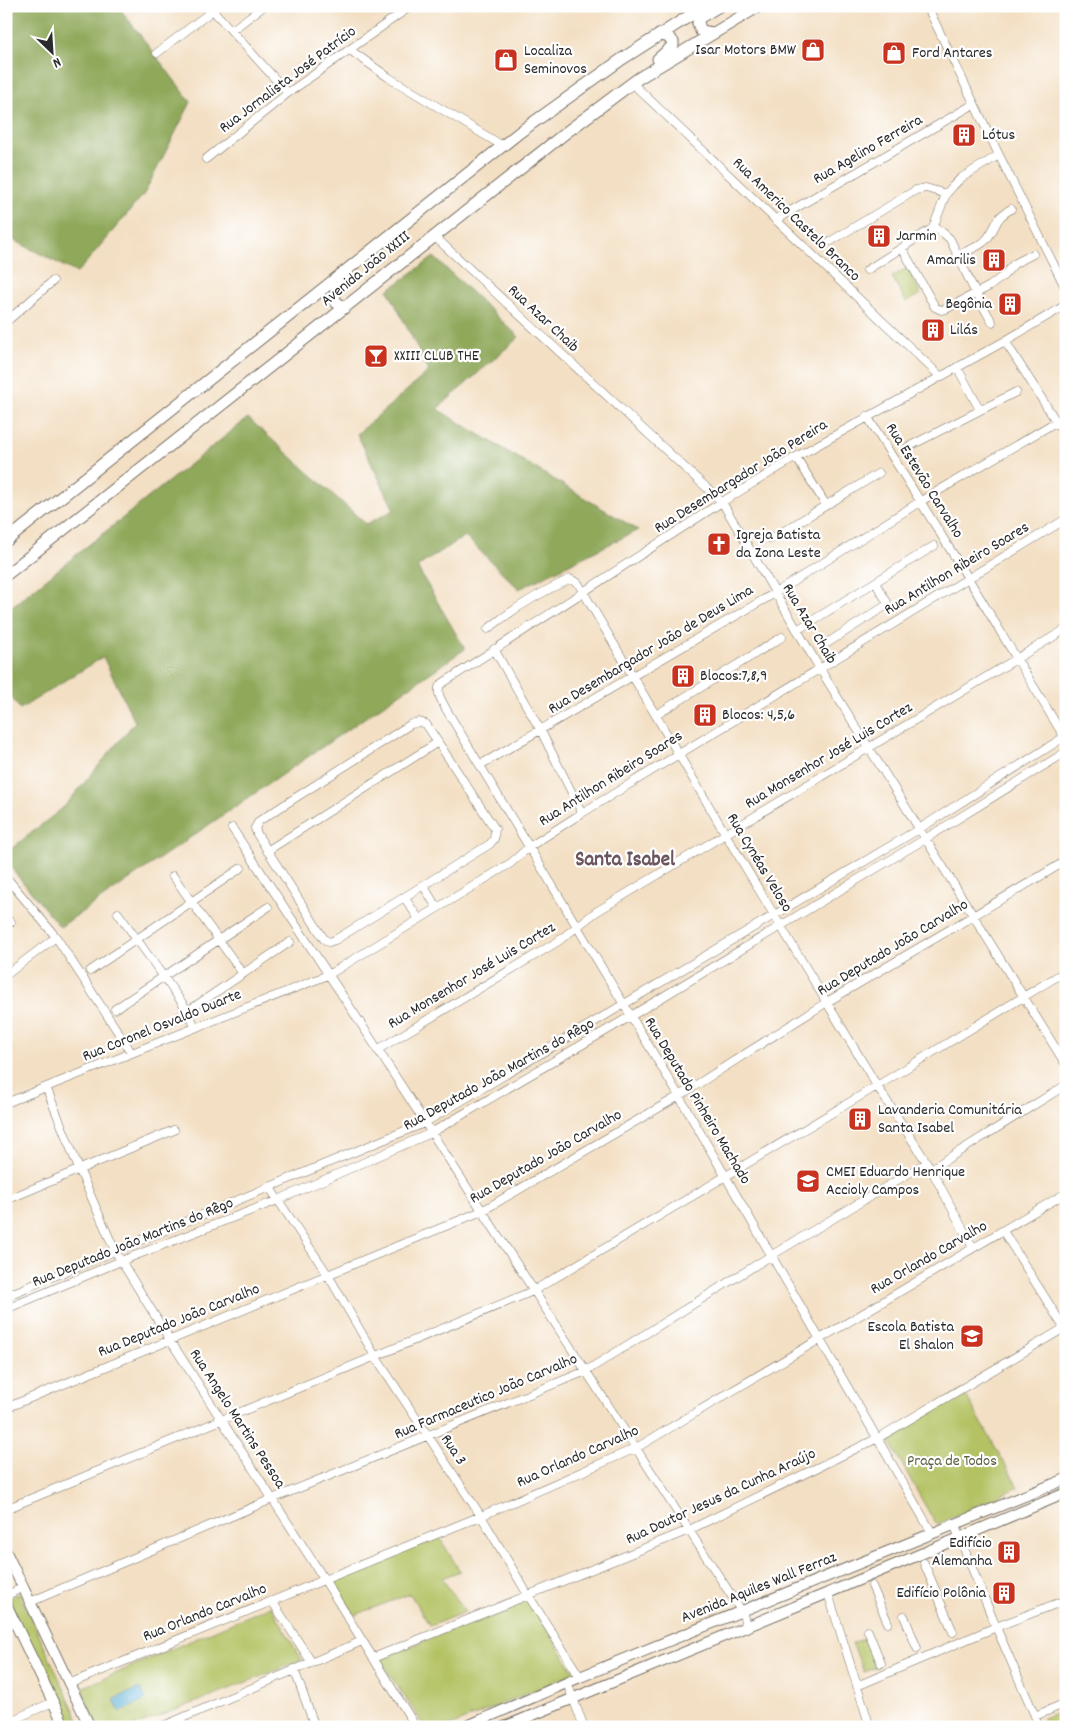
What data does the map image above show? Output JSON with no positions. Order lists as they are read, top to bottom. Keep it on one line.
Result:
{"streets":{"main road":["Avenida João XXIII","Avenida Aquiles Wall Ferraz"],"street":["Rua Jornalista José Patrício","Rua Agelino Ferreira","Rua Americo Castelo Branco","Rua Azar Chaib","Rua Desembargador João Pereira","Rua Estevão Carvalho","Rua Antilhon Ribeiro Soares","Rua Desembargador João de Deus Lima","Rua Monsenhor José Luis Cortez","Rua Cynéas Veloso","Rua Deputado João Carvalho","Rua Coronel Osvaldo Duarte","Rua Deputado João Martins do Rêgo","Rua Deputado Pinheiro Machado","Rua Orlando Carvalho","Rua Farmaceutico João Carvalho","Rua Angelo Martins Pessoa","Rua 3","Rua Doutor Jesus da Cunha Araújo"]},"crossings":[["Rua Agelino Ferreira","Rua Americo Castelo Branco"],["Rua Americo Castelo Branco","Avenida João XXIII"],["Rua Americo Castelo Branco","Rua Desembargador João Pereira"],["Avenida João XXIII","Rua Azar Chaib"],["Rua Azar Chaib","Rua Desembargador João Pereira"],["Rua Azar Chaib","Rua Antilhon Ribeiro Soares"],["Rua Azar Chaib","Rua Desembargador João de Deus Lima"],["Rua Azar Chaib","Rua Monsenhor José Luis Cortez"],["Rua Azar Chaib","Rua Deputado João Carvalho"],["Rua Azar Chaib","Rua Deputado João Martins do Rêgo"],["Rua Desembargador João Pereira","Rua Estevão Carvalho"],["Rua Desembargador João Pereira","Rua Cynéas Veloso"],["Rua Desembargador João Pereira","Rua Deputado Pinheiro Machado"],["Rua Estevão Carvalho","Rua Antilhon Ribeiro Soares"],["Rua Estevão Carvalho","Rua Desembargador João de Deus Lima"],["Rua Estevão Carvalho","Rua Monsenhor José Luis Cortez"],["Rua Estevão Carvalho","Rua Deputado João Martins do Rêgo"],["Rua Antilhon Ribeiro Soares","Rua Cynéas Veloso"],["Rua Antilhon Ribeiro Soares","Rua Coronel Osvaldo Duarte"],["Rua Antilhon Ribeiro Soares","Rua Deputado Pinheiro Machado"],["Rua Desembargador João de Deus Lima","Rua Cynéas Veloso"],["Rua Desembargador João de Deus Lima","Rua Deputado Pinheiro Machado"],["Rua Monsenhor José Luis Cortez","Rua Cynéas Veloso"],["Rua Monsenhor José Luis Cortez","Rua Deputado Pinheiro Machado"],["Rua Cynéas Veloso","Rua Deputado João Carvalho"],["Rua Cynéas Veloso","Rua Deputado João Martins do Rêgo"],["Rua Cynéas Veloso","Rua Orlando Carvalho"],["Rua Cynéas Veloso","Rua Farmaceutico João Carvalho"],["Rua Deputado João Carvalho","Rua Deputado Pinheiro Machado"],["Rua Deputado João Carvalho","Rua Angelo Martins Pessoa"],["Rua Deputado João Carvalho","Rua 3"],["Rua Coronel Osvaldo Duarte","Rua Angelo Martins Pessoa"],["Rua Deputado João Martins do Rêgo","Rua Deputado Pinheiro Machado"],["Rua Deputado João Martins do Rêgo","Rua Angelo Martins Pessoa"],["Rua Deputado João Martins do Rêgo","Rua 3"],["Rua Deputado Pinheiro Machado","Rua Orlando Carvalho"],["Rua Deputado Pinheiro Machado","Rua Farmaceutico João Carvalho"],["Rua Deputado Pinheiro Machado","Rua Doutor Jesus da Cunha Araújo"],["Rua Deputado Pinheiro Machado","Avenida Aquiles Wall Ferraz"],["Rua Orlando Carvalho","Rua Angelo Martins Pessoa"],["Rua Orlando Carvalho","Rua 3"],["Rua Farmaceutico João Carvalho","Rua Angelo Martins Pessoa"],["Rua Farmaceutico João Carvalho","Rua 3"],["Rua Angelo Martins Pessoa","Rua Doutor Jesus da Cunha Araújo"],["Rua 3","Rua Doutor Jesus da Cunha Araújo"],["Rua 3","Avenida Aquiles Wall Ferraz"]],"districts":["Santa Isabel"],"parks":["Praça de Todos"],"places":{"shop":["Isar Motors BMW","Ford Antares","Localiza Seminovos"],"building":["Lótus","Jarmin","Amarilis","Begônia","Lilás","Blocos:7,8,9","Blocos: 4,5,6","Lavanderia Comunitária Santa Isabel","Edifício Alemanha","Edifício Polônia"],"bar":["XXIII CLUB THE"],"church":["Igreja Batista da Zona Leste"],"school or university":["CMEI Eduardo Henrique Accioly Campos","Escola Batista El Shalon"]},"north":"bottom right"}
